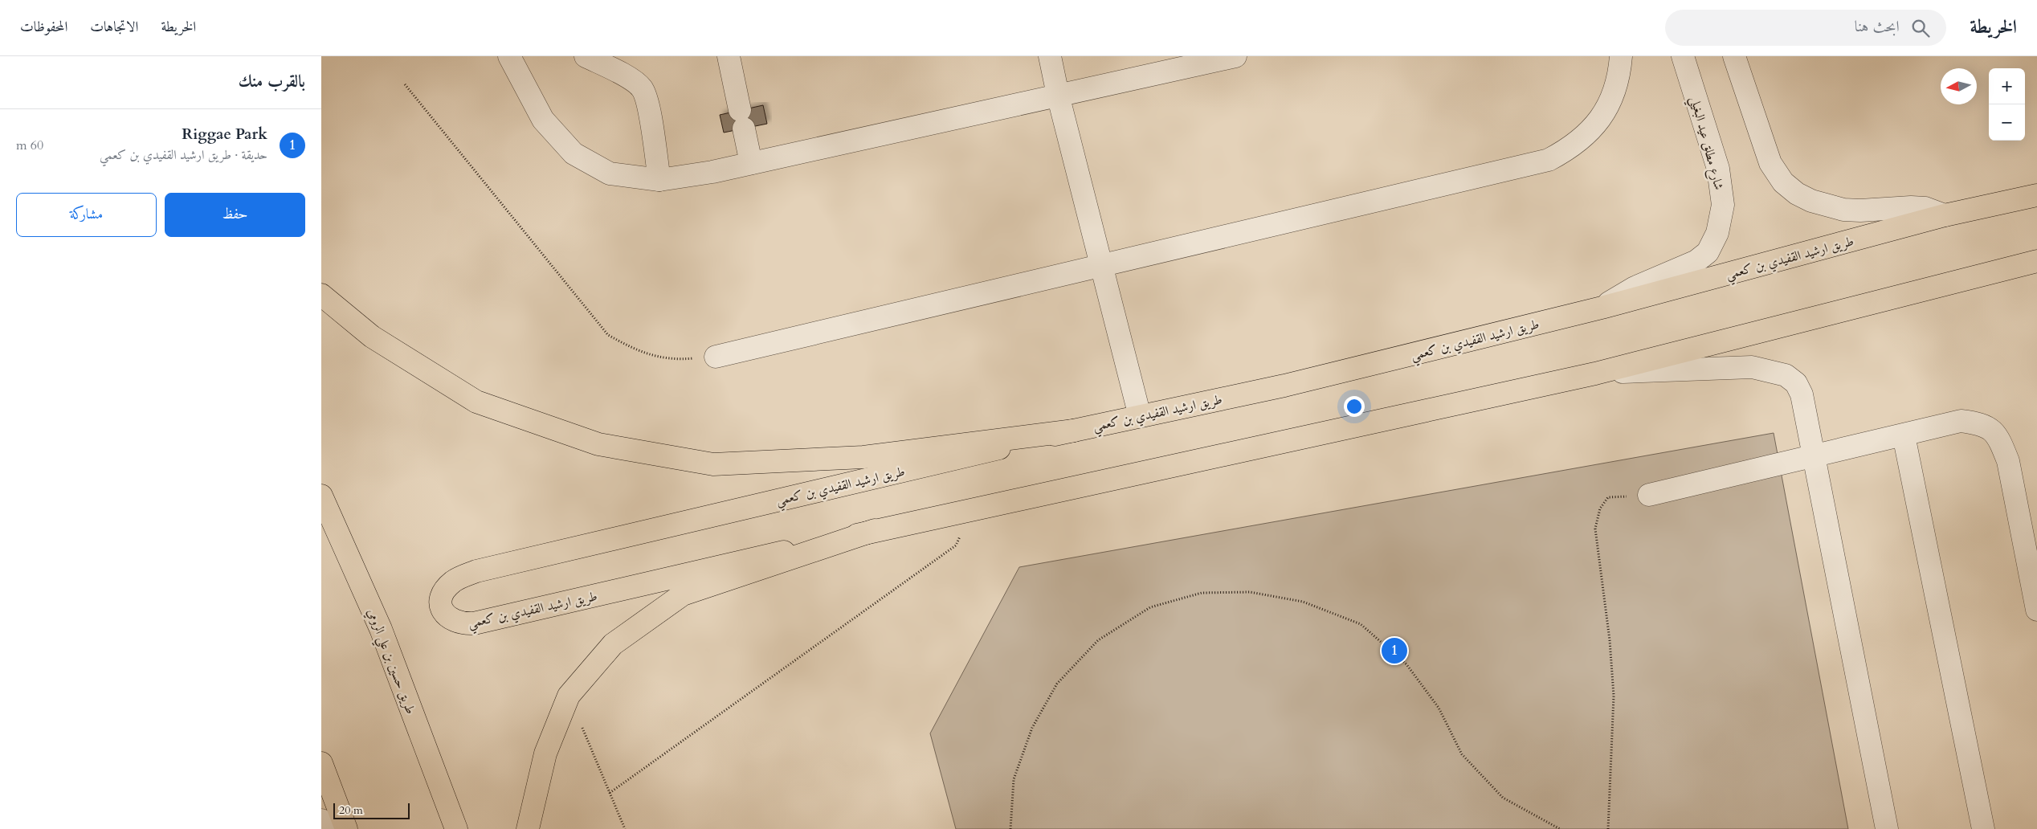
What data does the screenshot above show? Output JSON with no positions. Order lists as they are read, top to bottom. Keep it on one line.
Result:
{"streets":{"main road":["طريق ارشيد القفيدي بن كعمي","طريق حسين بن علي الرومي"],"street":["شارع مطلق عيد البغيلي"]},"crossings":[["شارع مطلق عيد البغيلي","طريق ارشيد القفيدي بن كعمي"]],"scale_bar":"20 m","north":"left","page":{"header":"الخريطة","search":"ابحث هنا","nav":["الخريطة","الاتجاهات","المحفوظات"],"heading":"بالقرب منك","map_buttons":["+","−"],"list":[{"mark":"1","name":"Riggae Park","note":"حديقة · طريق ارشيد القفيدي بن كعمي","value":"60 m"}],"buttons":["حفظ","مشاركة"],"pins":"1","scale":"20 m"}}
